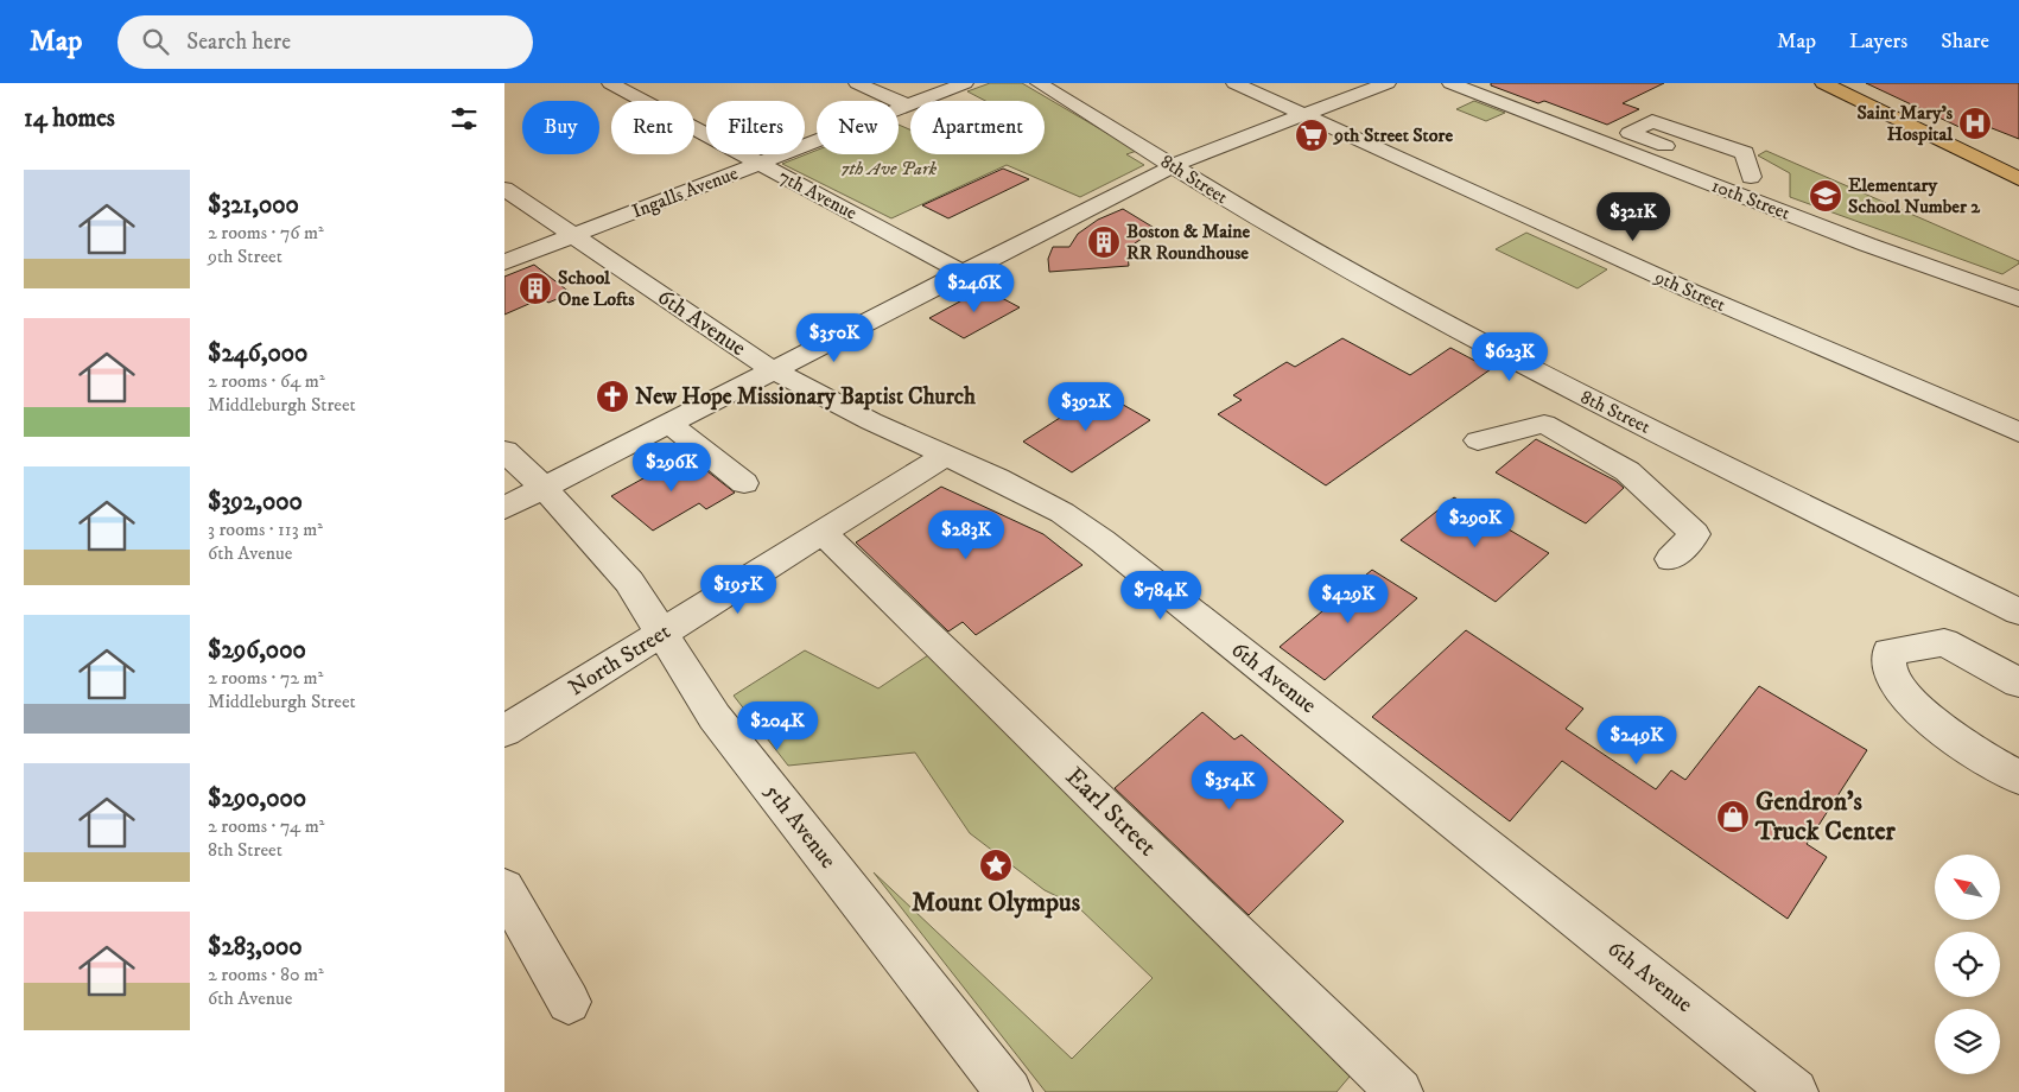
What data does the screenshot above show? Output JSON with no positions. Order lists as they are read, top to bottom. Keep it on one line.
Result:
{"streets":{"street":["8th Street","Ingalls Avenue","7th Avenue","10th Street","9th Street","6th Avenue","North Street","Earl Street","5th Avenue"]},"crossings":[["Ingalls Avenue","7th Avenue"],["Ingalls Avenue","6th Avenue"],["6th Avenue","North Street"],["North Street","Earl Street"],["North Street","5th Avenue"]],"parks":["7th Ave Park"],"places":{"hospital":["Saint Mary's Hospital"],"supermarket":["9th Street Store"],"school or university":["Elementary School Number 2"],"building":["Boston & Maine RR Roundhouse","School One Lofts"],"church":["New Hope Missionary Baptist Church"],"shop":["Gendron's Truck Center"],"place":["Mount Olympus"]},"north":"top left","page":{"header":"Map","search":"Search here","nav":["Map","Layers","Share"],"heading":"14 homes","chip":["Buy","Rent","Filters","New","Apartment"],"list":[{"name":"$321,000","note":"2 rooms · 76 m² · 9th Street"},{"name":"$246,000","note":"2 rooms · 64 m² · Middleburgh Street"},{"name":"$392,000","note":"3 rooms · 113 m² · 6th Avenue"},{"name":"$296,000","note":"2 rooms · 72 m² · Middleburgh Street"},{"name":"$290,000","note":"2 rooms · 74 m² · 8th Street"},{"name":"$283,000","note":"2 rooms · 80 m² · 6th Avenue"}],"price":["$321K","$246K","$350K","$623K","$392K","$296K","$290K","$283K","$195K","$784K","$429K","$204K","$249K","$354K"]}}
